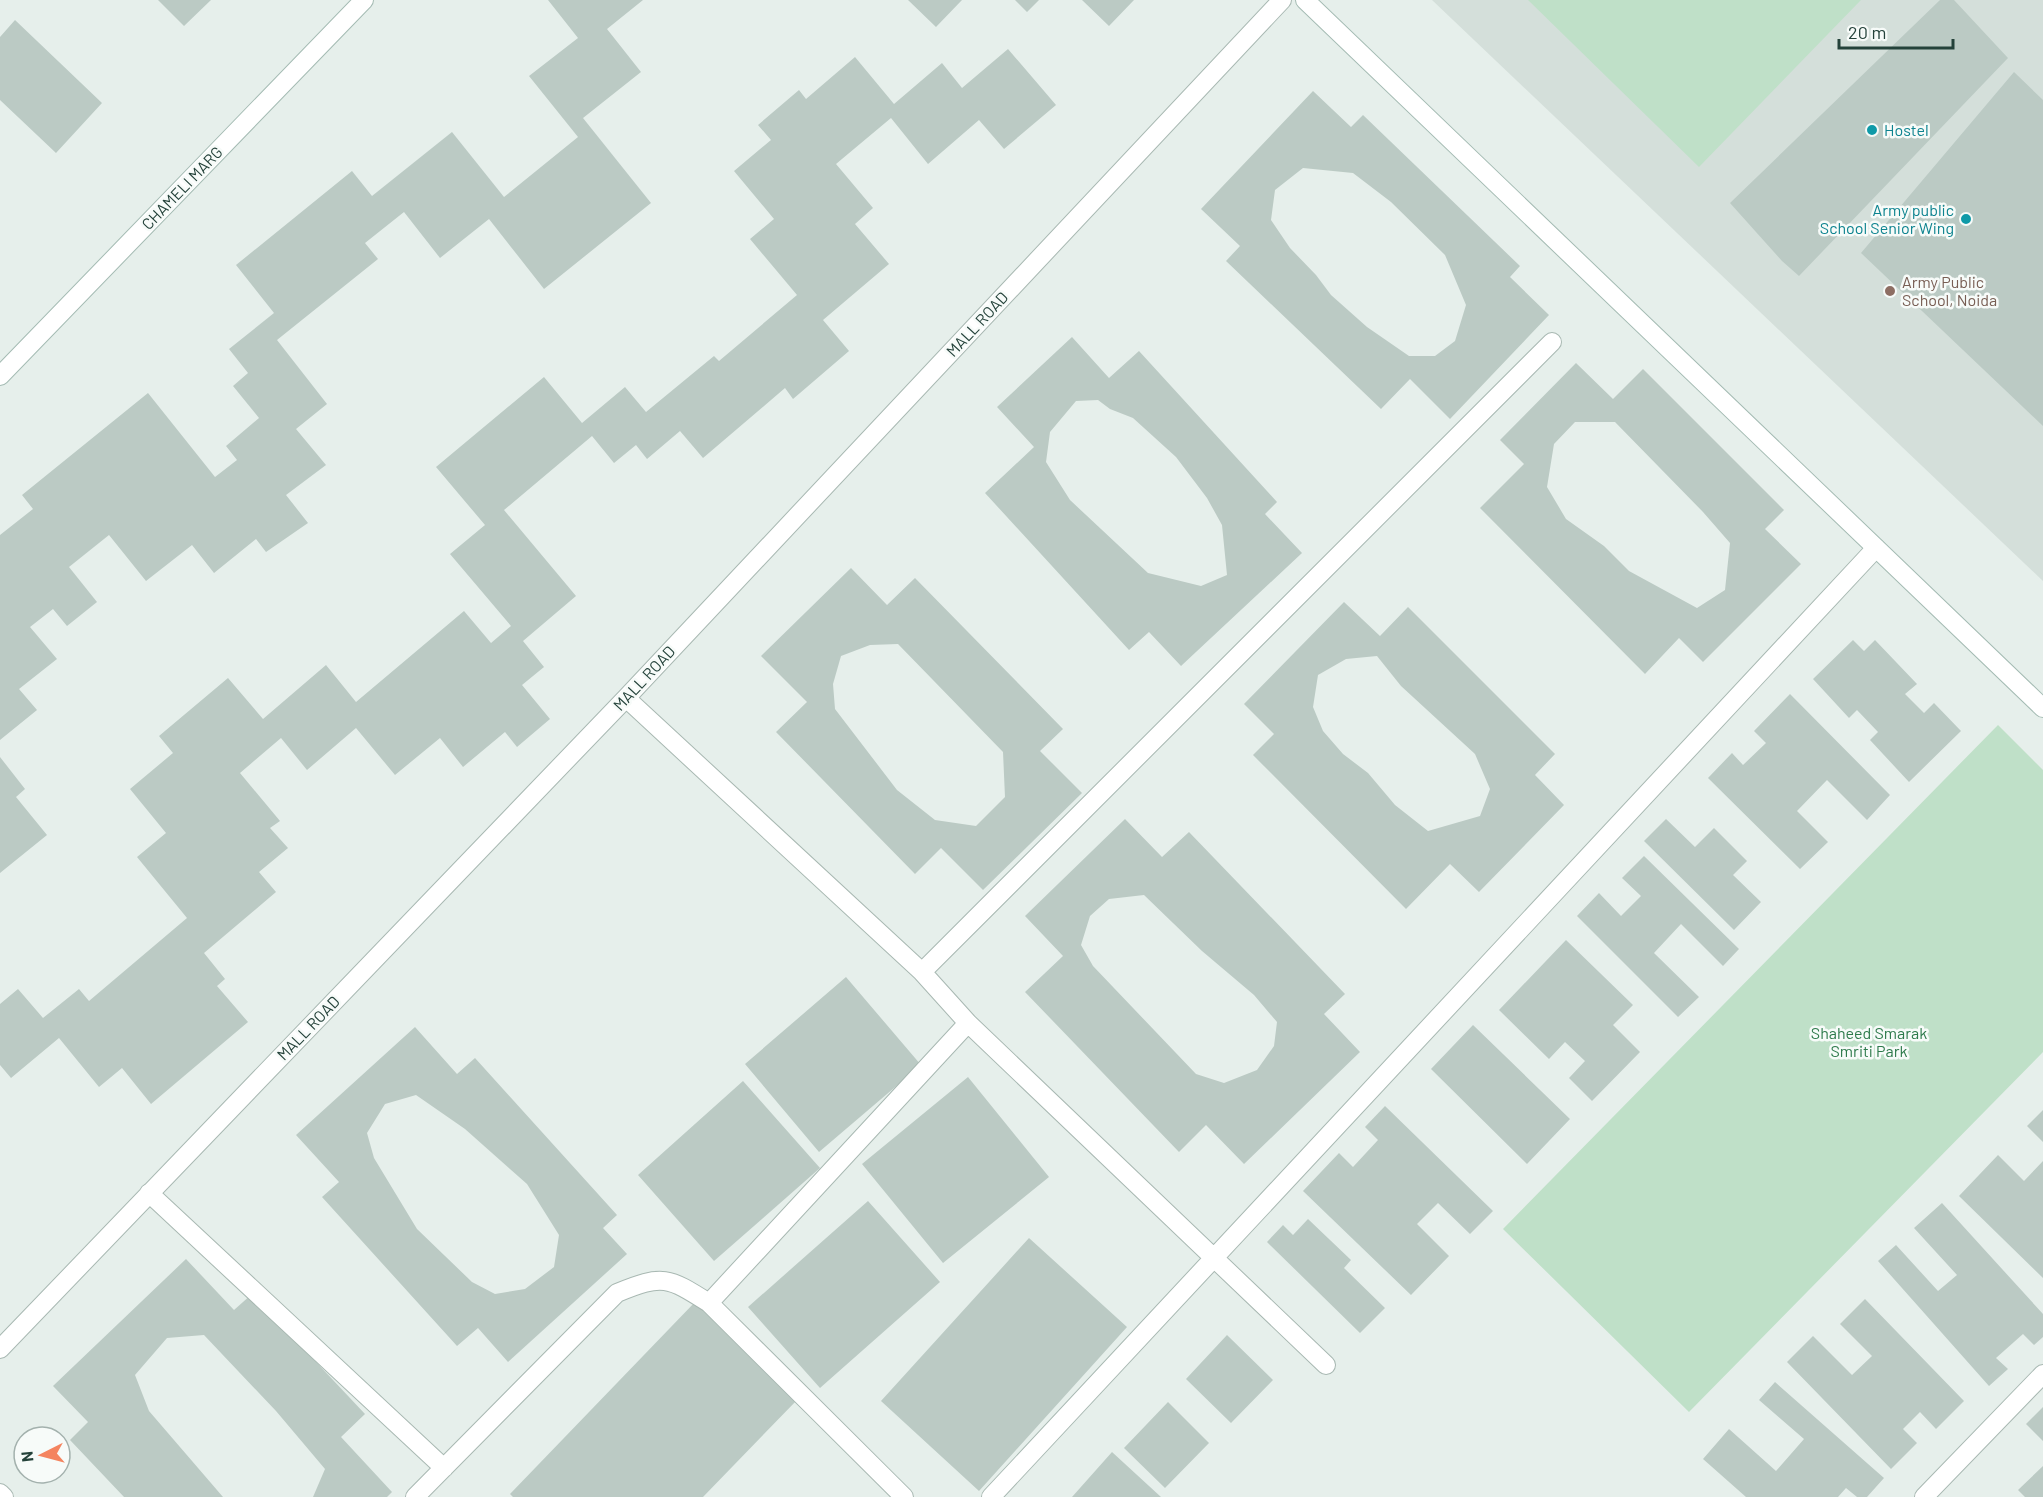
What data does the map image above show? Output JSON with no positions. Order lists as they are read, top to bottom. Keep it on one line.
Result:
{"streets":{"street":["CHAMELI MARG","MALL ROAD"]},"parks":["Shaheed Smarak Smriti Park"],"places":["Hostel","Army public School Senior Wing","Army Public School, Noida"],"scale_bar":"20 m","north":"left"}
